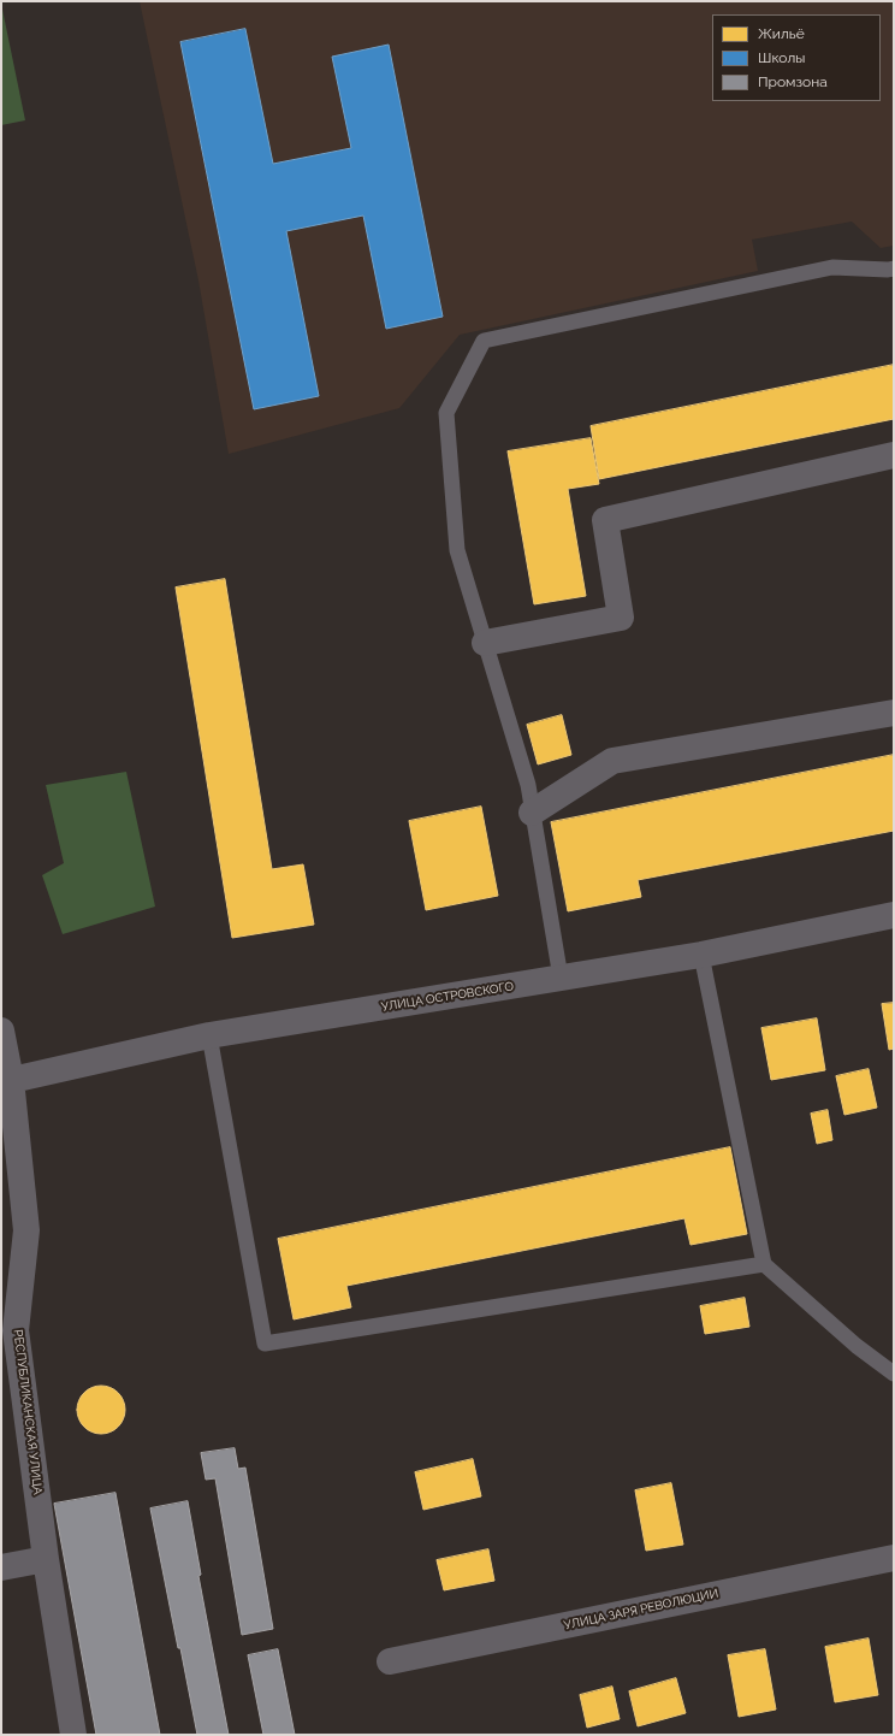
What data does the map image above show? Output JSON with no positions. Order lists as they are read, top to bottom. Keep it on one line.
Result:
{"streets":{"street":["УЛИЦА ОСТРОВСКОГО","РЕСПУБЛИКАНСКАЯ УЛИЦА","УЛИЦА ЗАРЯ РЕВОЛЮЦИИ"]},"crossings":[["УЛИЦА ОСТРОВСКОГО","РЕСПУБЛИКАНСКАЯ УЛИЦА"]],"legend":["Жильё","Школы","Промзона"]}
